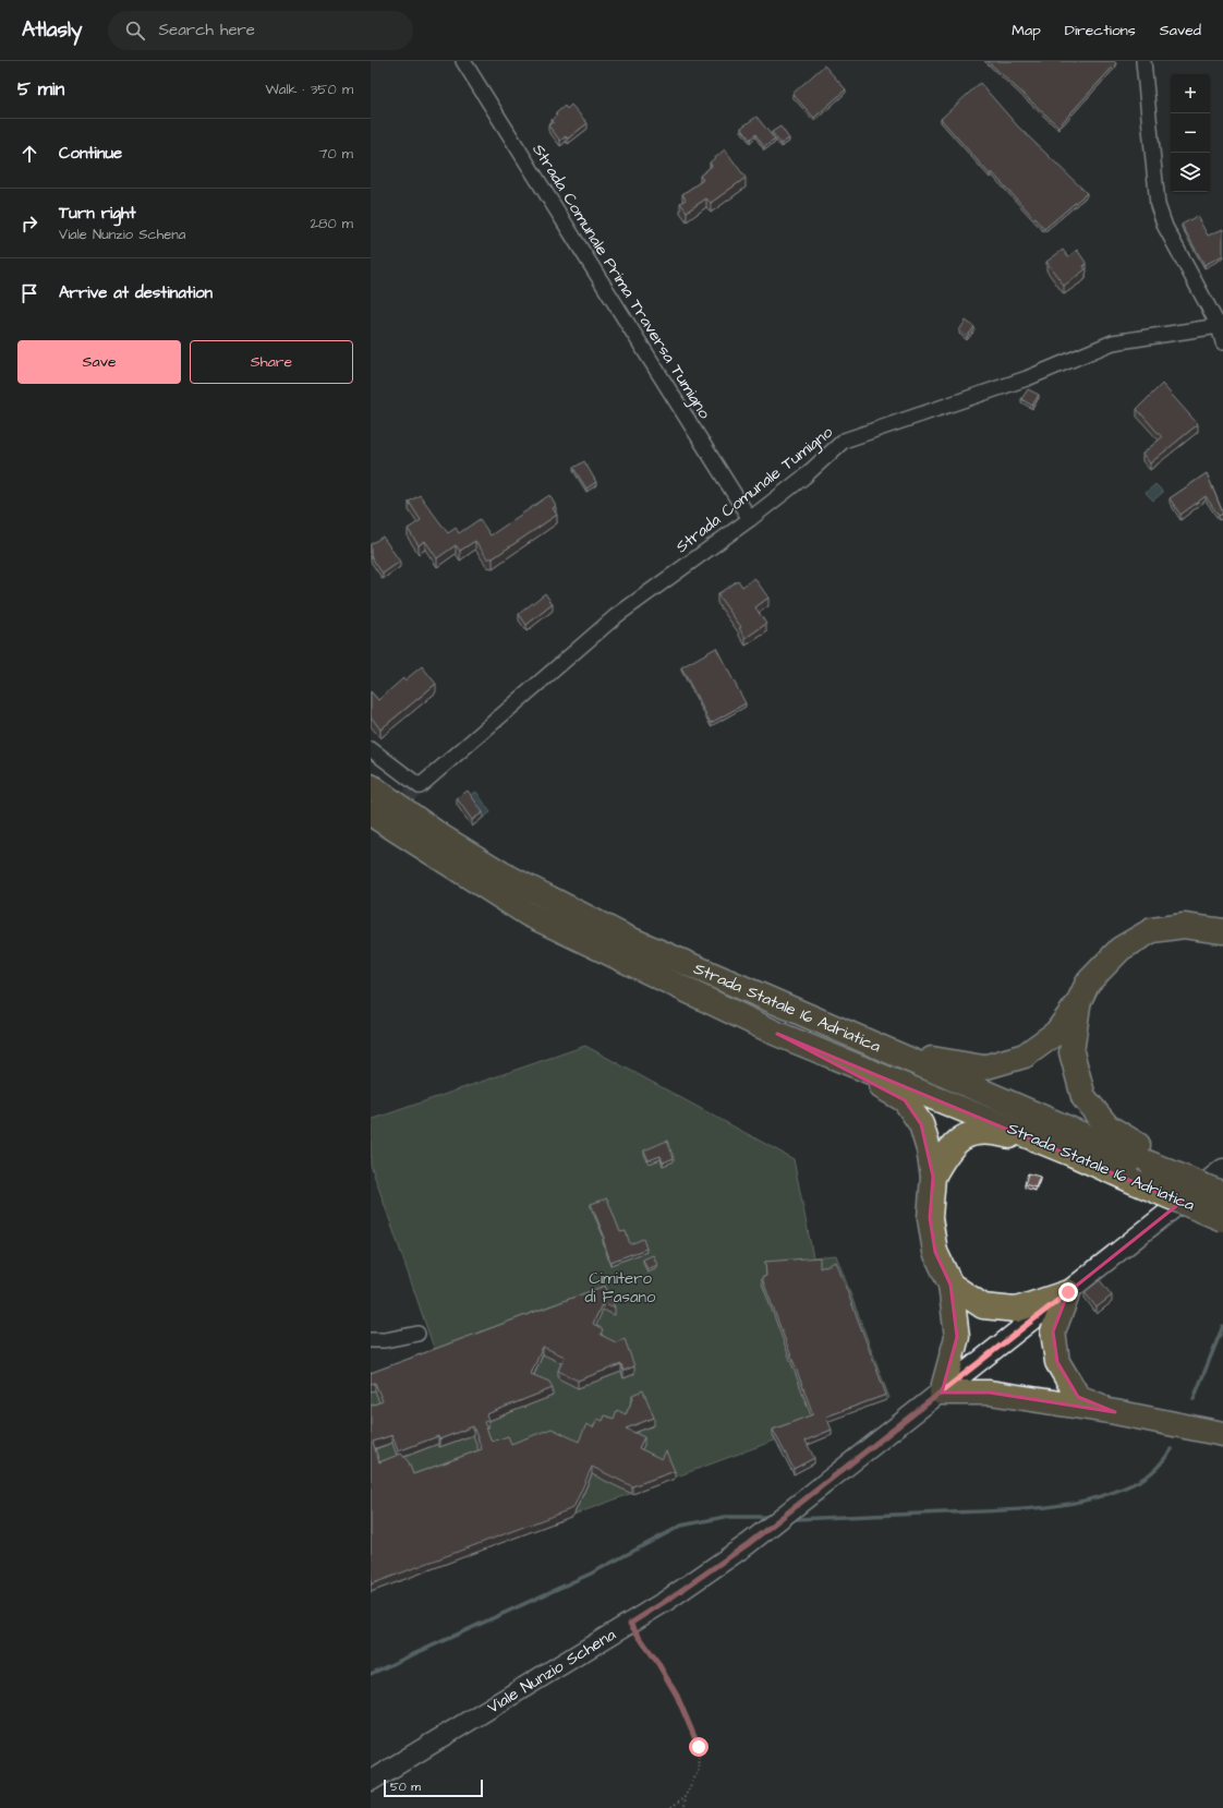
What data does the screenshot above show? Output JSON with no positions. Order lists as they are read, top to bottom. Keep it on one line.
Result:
{"streets":{"highway":["Strada Statale 16 Adriatica"],"street":["Strada Comunale Prima Traversa Tumigno","Strada Comunale Tumigno","Viale Nunzio Schena"]},"crossings":[["Strada Comunale Prima Traversa Tumigno","Strada Comunale Tumigno"]],"parks":["Cimitero di Fasano"],"scale_bar":"50 m","page":{"header":"Atlasly","search":"Search here","nav":["Map","Directions","Saved"],"heading":["5 min","Walk · 350 m"],"map_buttons":["+","−"],"list":[["Continue","70 m"],["Turn right","Viale Nunzio Schena","280 m"],"Arrive at destination"],"buttons":["Save","Share"],"scale":"50 m"}}
